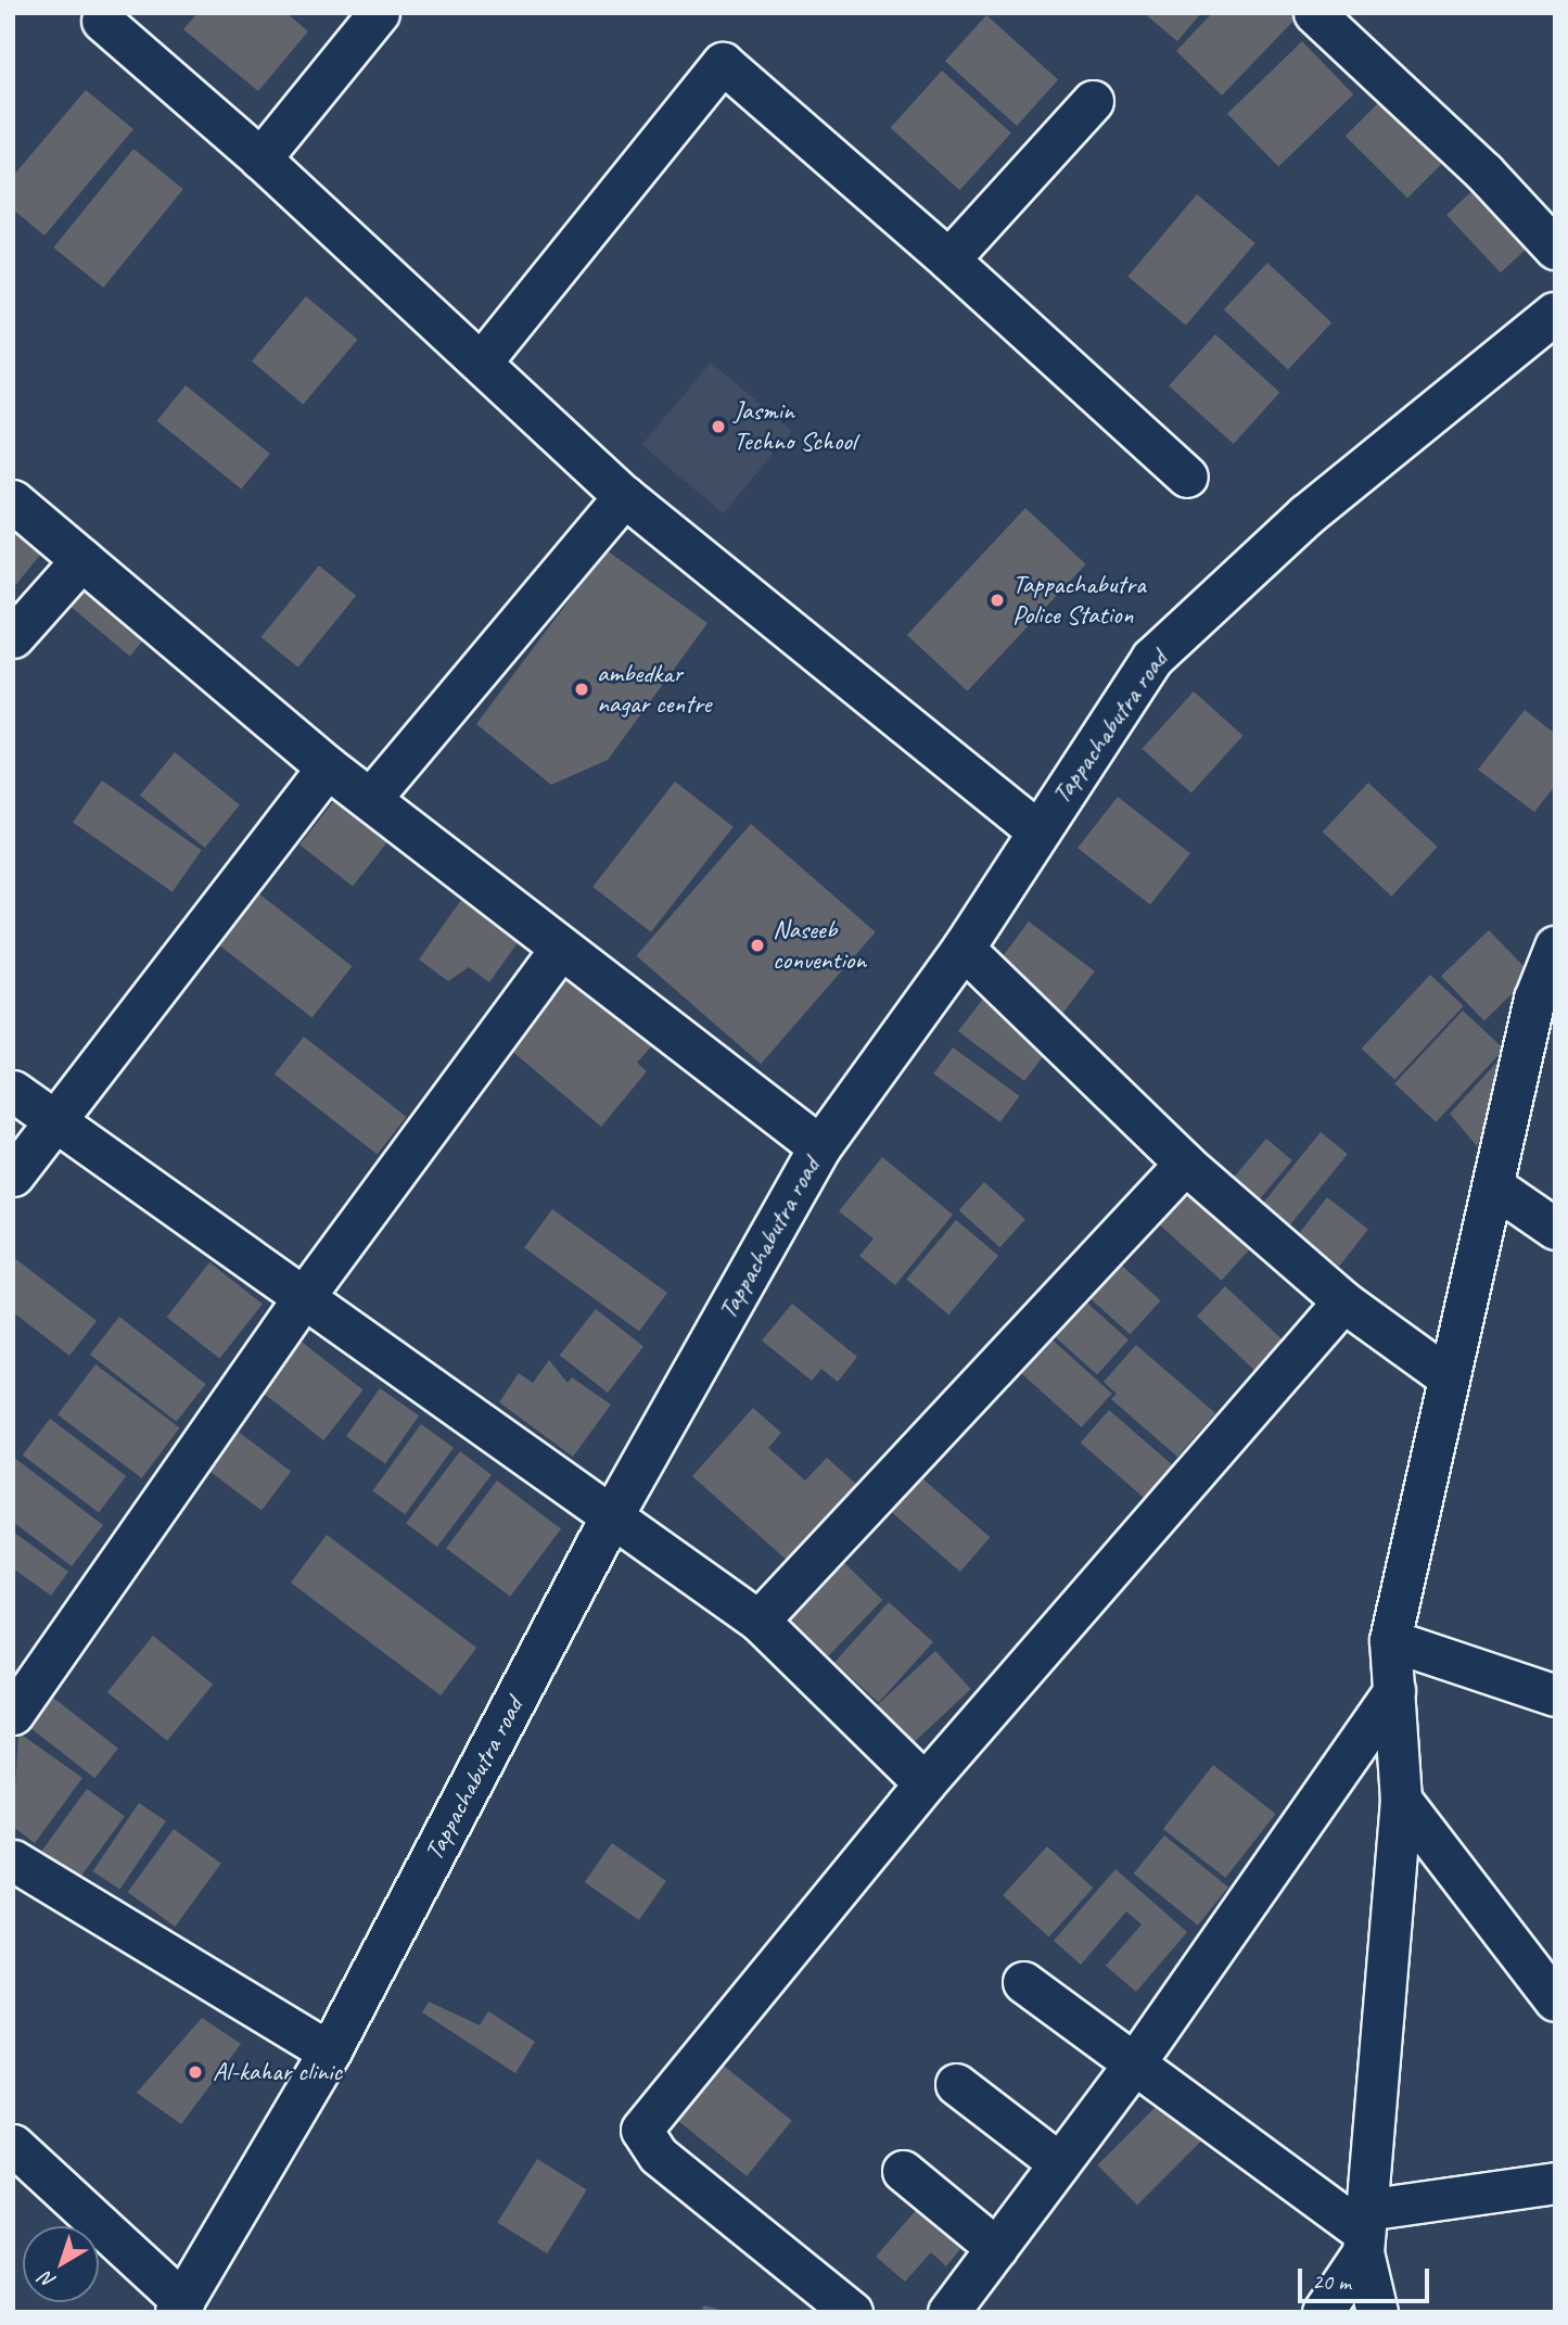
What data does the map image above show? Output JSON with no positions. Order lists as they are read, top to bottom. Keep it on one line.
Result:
{"streets":{"main road":["Tappachabutra road"]},"places":["Jasmin Techno School","Tappachabutra Police Station","ambedkar nagar centre","Naseeb convention","Al-kahar clinic"],"scale_bar":"20 m","north":"bottom left"}
